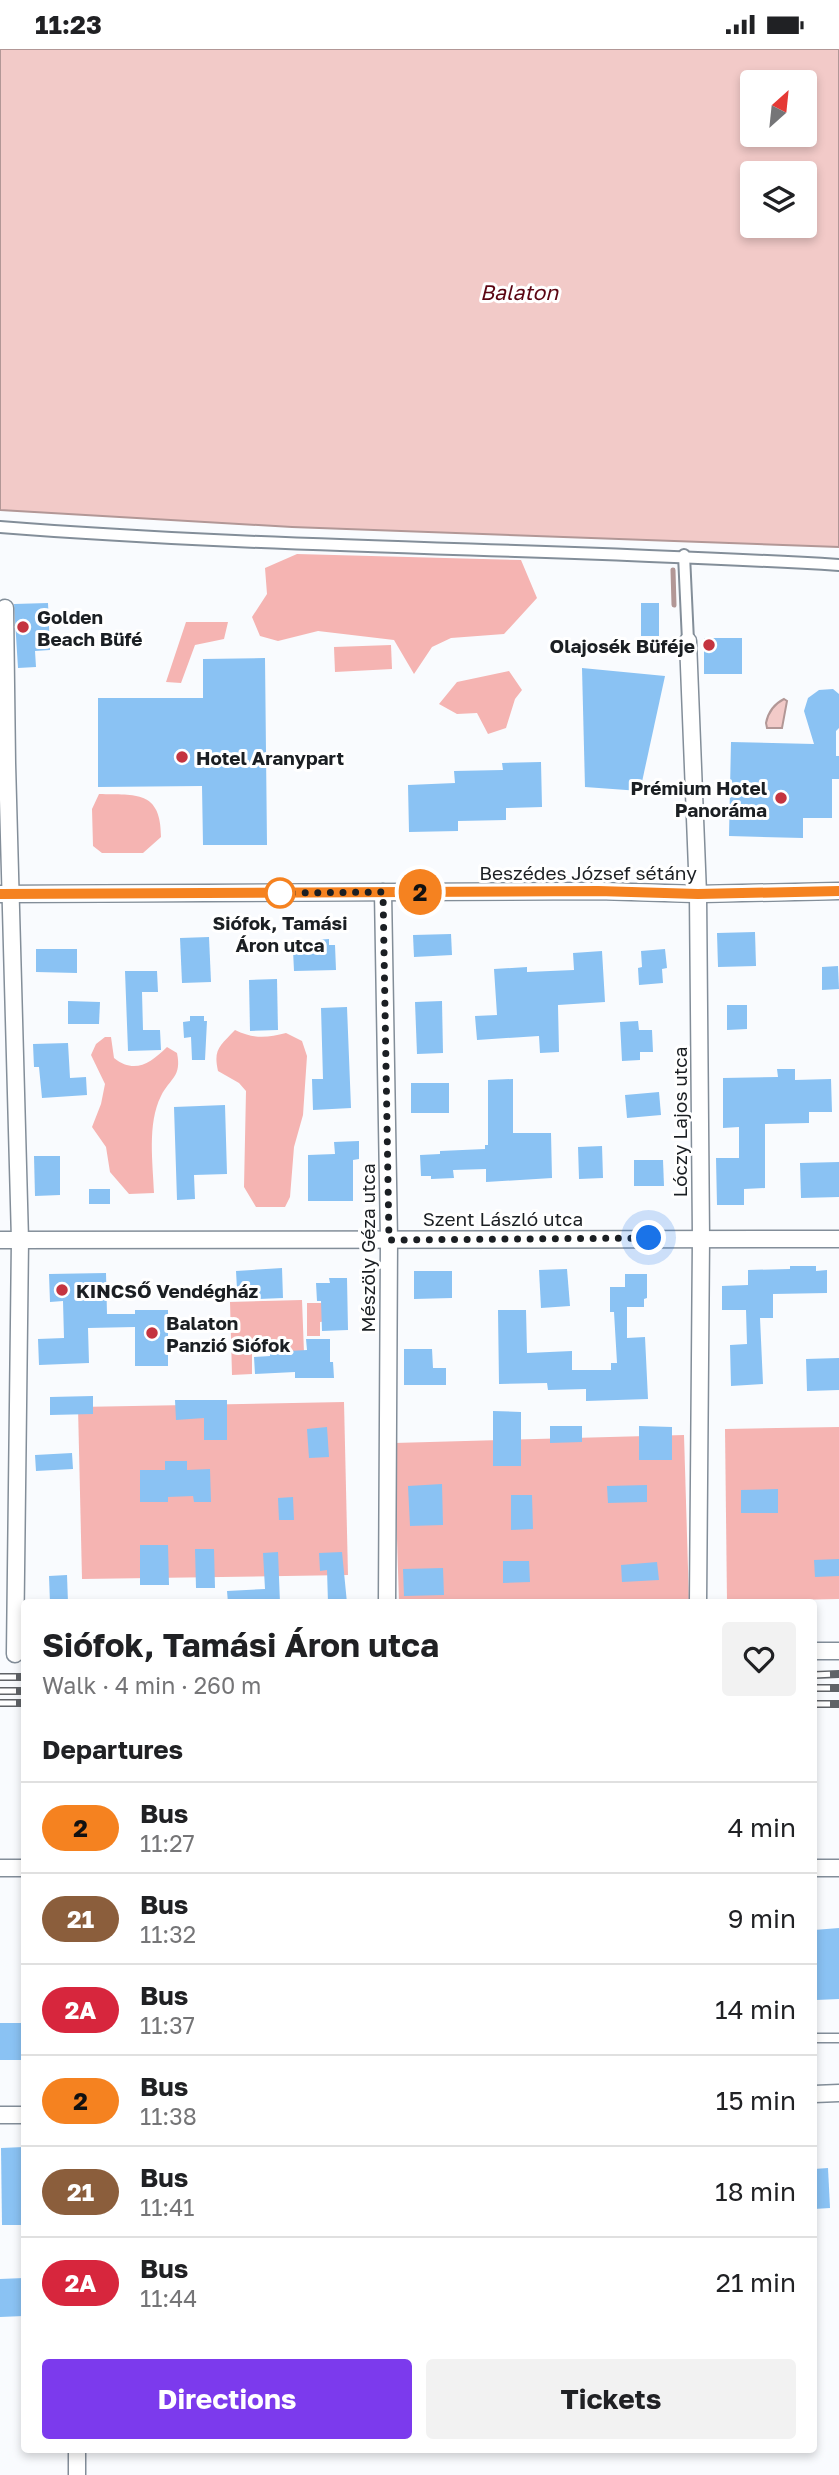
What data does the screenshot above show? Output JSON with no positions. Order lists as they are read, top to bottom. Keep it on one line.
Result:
{"streets":{"street":["Beszédes József sétány","Lóczy Lajos utca","Szent László utca","Mészöly Géza utca"]},"crossings":[["Beszédes József sétány","Lóczy Lajos utca"],["Beszédes József sétány","Mészöly Géza utca"],["Lóczy Lajos utca","Szent László utca"],["Szent László utca","Mészöly Géza utca"]],"water":["Balaton"],"places":["Golden Beach Büfé","Olajosék Büféje","Hotel Aranypart","Prémium Hotel Panoráma","Siófok, Tamási Áron utca","KINCSŐ Vendégház","Balaton Panzió Siófok"],"lines":["bus line 2"],"north":"top right","page":{"status":"11:23","on_map":"2","heading":[["Siófok, Tamási Áron utca","Walk · 4 min · 260 m"],"Departures"],"list":[{"mark":"2","name":"Bus","note":"11:27","value":"4 min"},{"mark":"21","name":"Bus","note":"11:32","value":"9 min"},{"mark":"2A","name":"Bus","note":"11:37","value":"14 min"},{"mark":"2","name":"Bus","note":"11:38","value":"15 min"},{"mark":"21","name":"Bus","note":"11:41","value":"18 min"},{"mark":"2A","name":"Bus","note":"11:44","value":"21 min"}],"buttons":["Directions","Tickets"]}}
